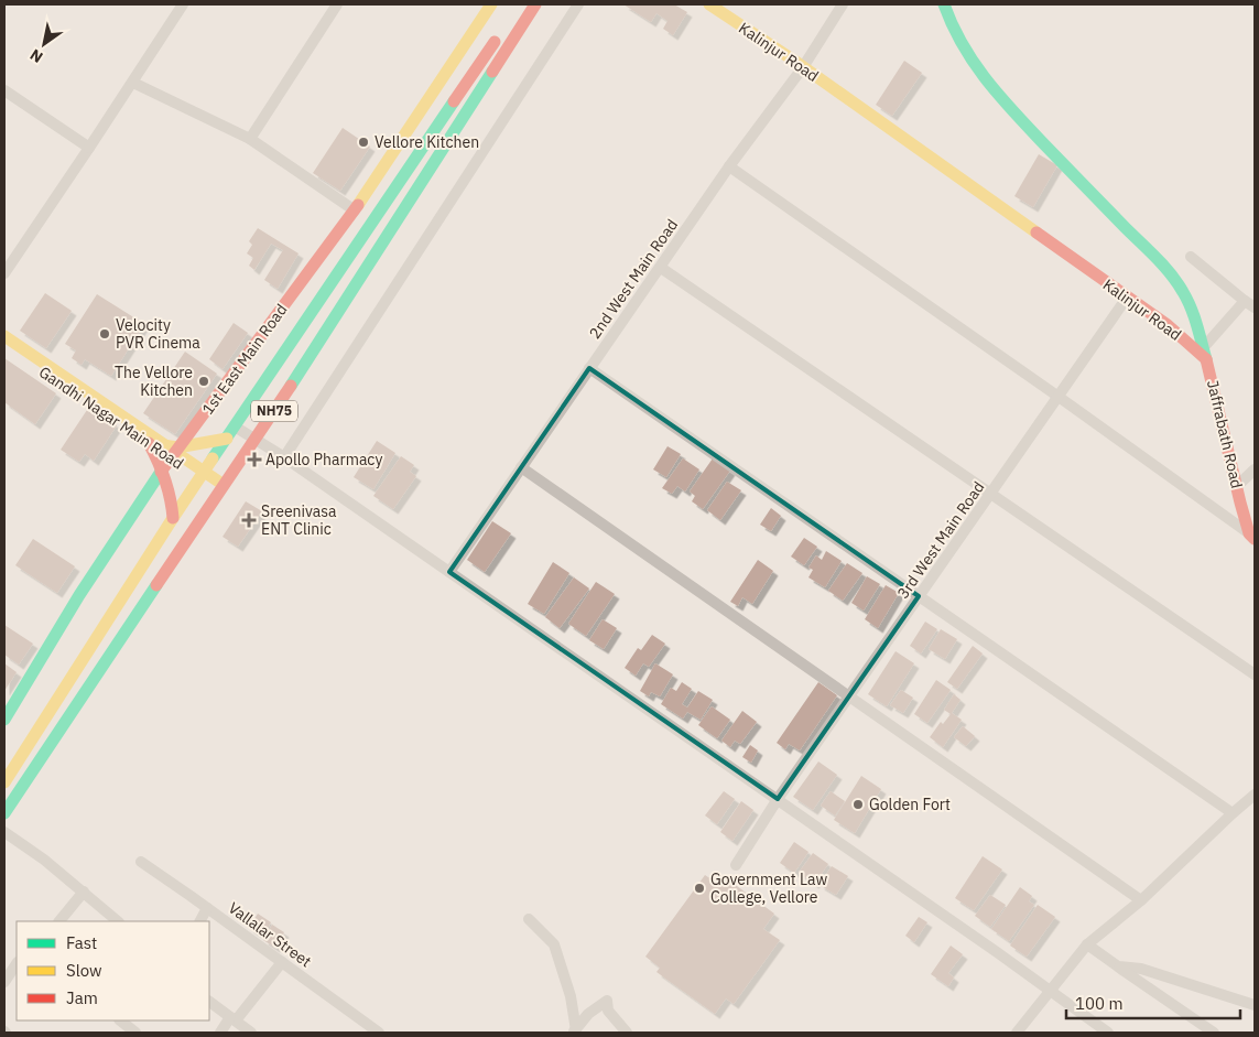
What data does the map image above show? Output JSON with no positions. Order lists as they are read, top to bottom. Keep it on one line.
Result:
{"streets":{"main road":["Kalinjur Road","1st East Main Road","NH75","Gandhi Nagar Main Road","Jaffrabath Road"],"street":["2nd West Main Road","3rd West Main Road","Vallalar Street"]},"crossings":[["Kalinjur Road","2nd West Main Road"],["Kalinjur Road","Jaffrabath Road"],["Kalinjur Road","3rd West Main Road"],["1st East Main Road","Gandhi Nagar Main Road"],["NH75","Gandhi Nagar Main Road"]],"places":{"other":["Vellore Kitchen","Velocity PVR Cinema","The Vellore Kitchen","Golden Fort","Government Law College, Vellore"],"health":["Apollo Pharmacy","Sreenivasa ENT Clinic"]},"legend":["Fast","Slow","Jam"],"scale_bar":"100 m","north":"bottom left"}
